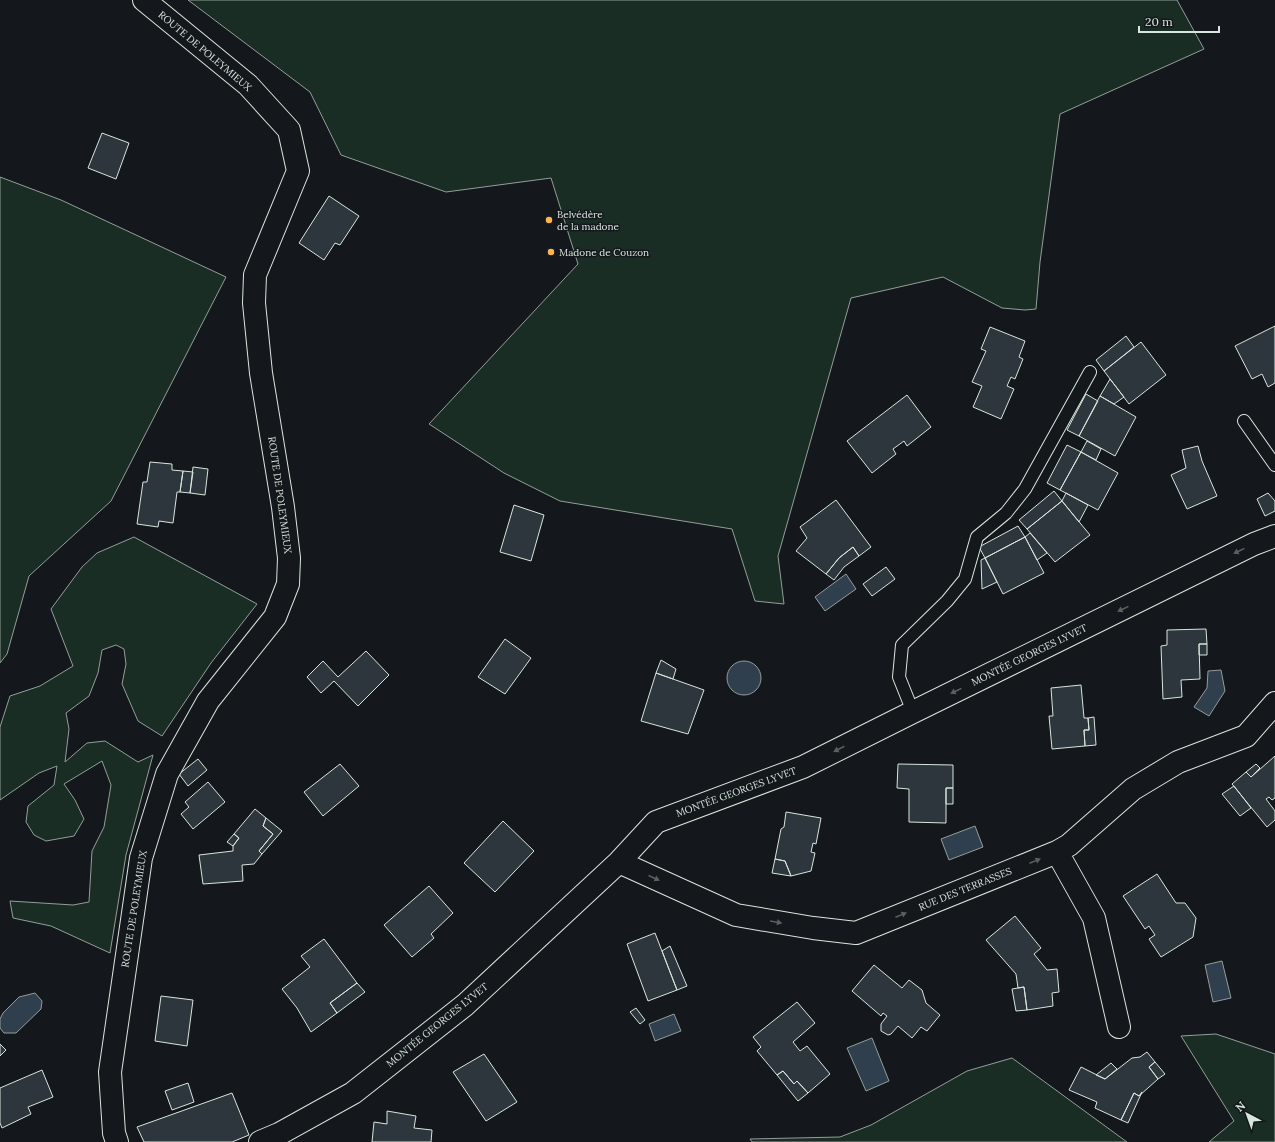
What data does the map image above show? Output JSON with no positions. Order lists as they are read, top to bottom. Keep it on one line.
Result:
{"streets":{"street":["ROUTE DE POLEYMIEUX","MONTÉE GEORGES LYVET","RUE DES TERRASSES"]},"crossings":[["MONTÉE GEORGES LYVET","RUE DES TERRASSES"]],"one_way":["MONTÉE GEORGES LYVET","RUE DES TERRASSES"],"places":["Belvédère de la madone","Madone de Couzon"],"scale_bar":"20 m","north":"top left"}
